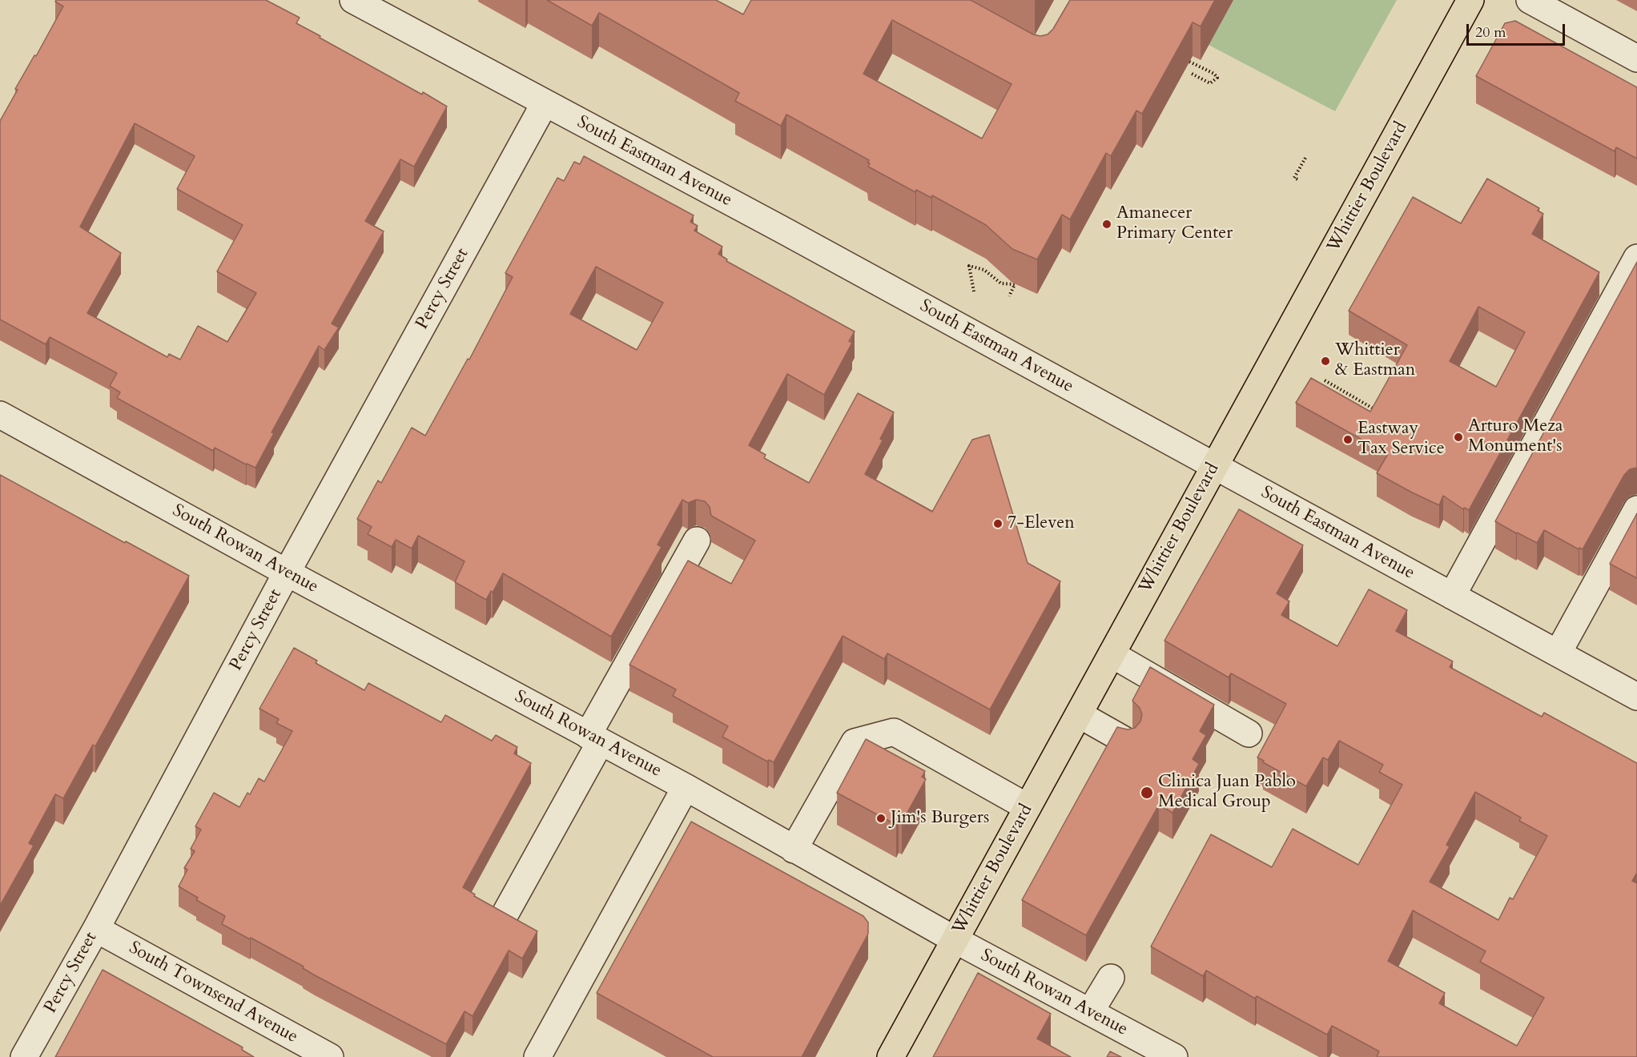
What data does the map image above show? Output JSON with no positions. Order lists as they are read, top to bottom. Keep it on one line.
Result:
{"streets":{"main road":["Whittier Boulevard"],"street":["South Eastman Avenue","Percy Street","South Rowan Avenue","South Townsend Avenue"]},"crossings":[["South Eastman Avenue","Whittier Boulevard"],["South Eastman Avenue","Percy Street"],["Whittier Boulevard","South Rowan Avenue"],["Percy Street","South Rowan Avenue"],["Percy Street","South Townsend Avenue"]],"places":["Amanecer Primary Center","Whittier & Eastman","Arturo Meza Monument's","Eastway Tax Service","7-Eleven","Clinica Juan Pablo Medical Group","Jim's Burgers"],"scale_bar":"20 m"}
